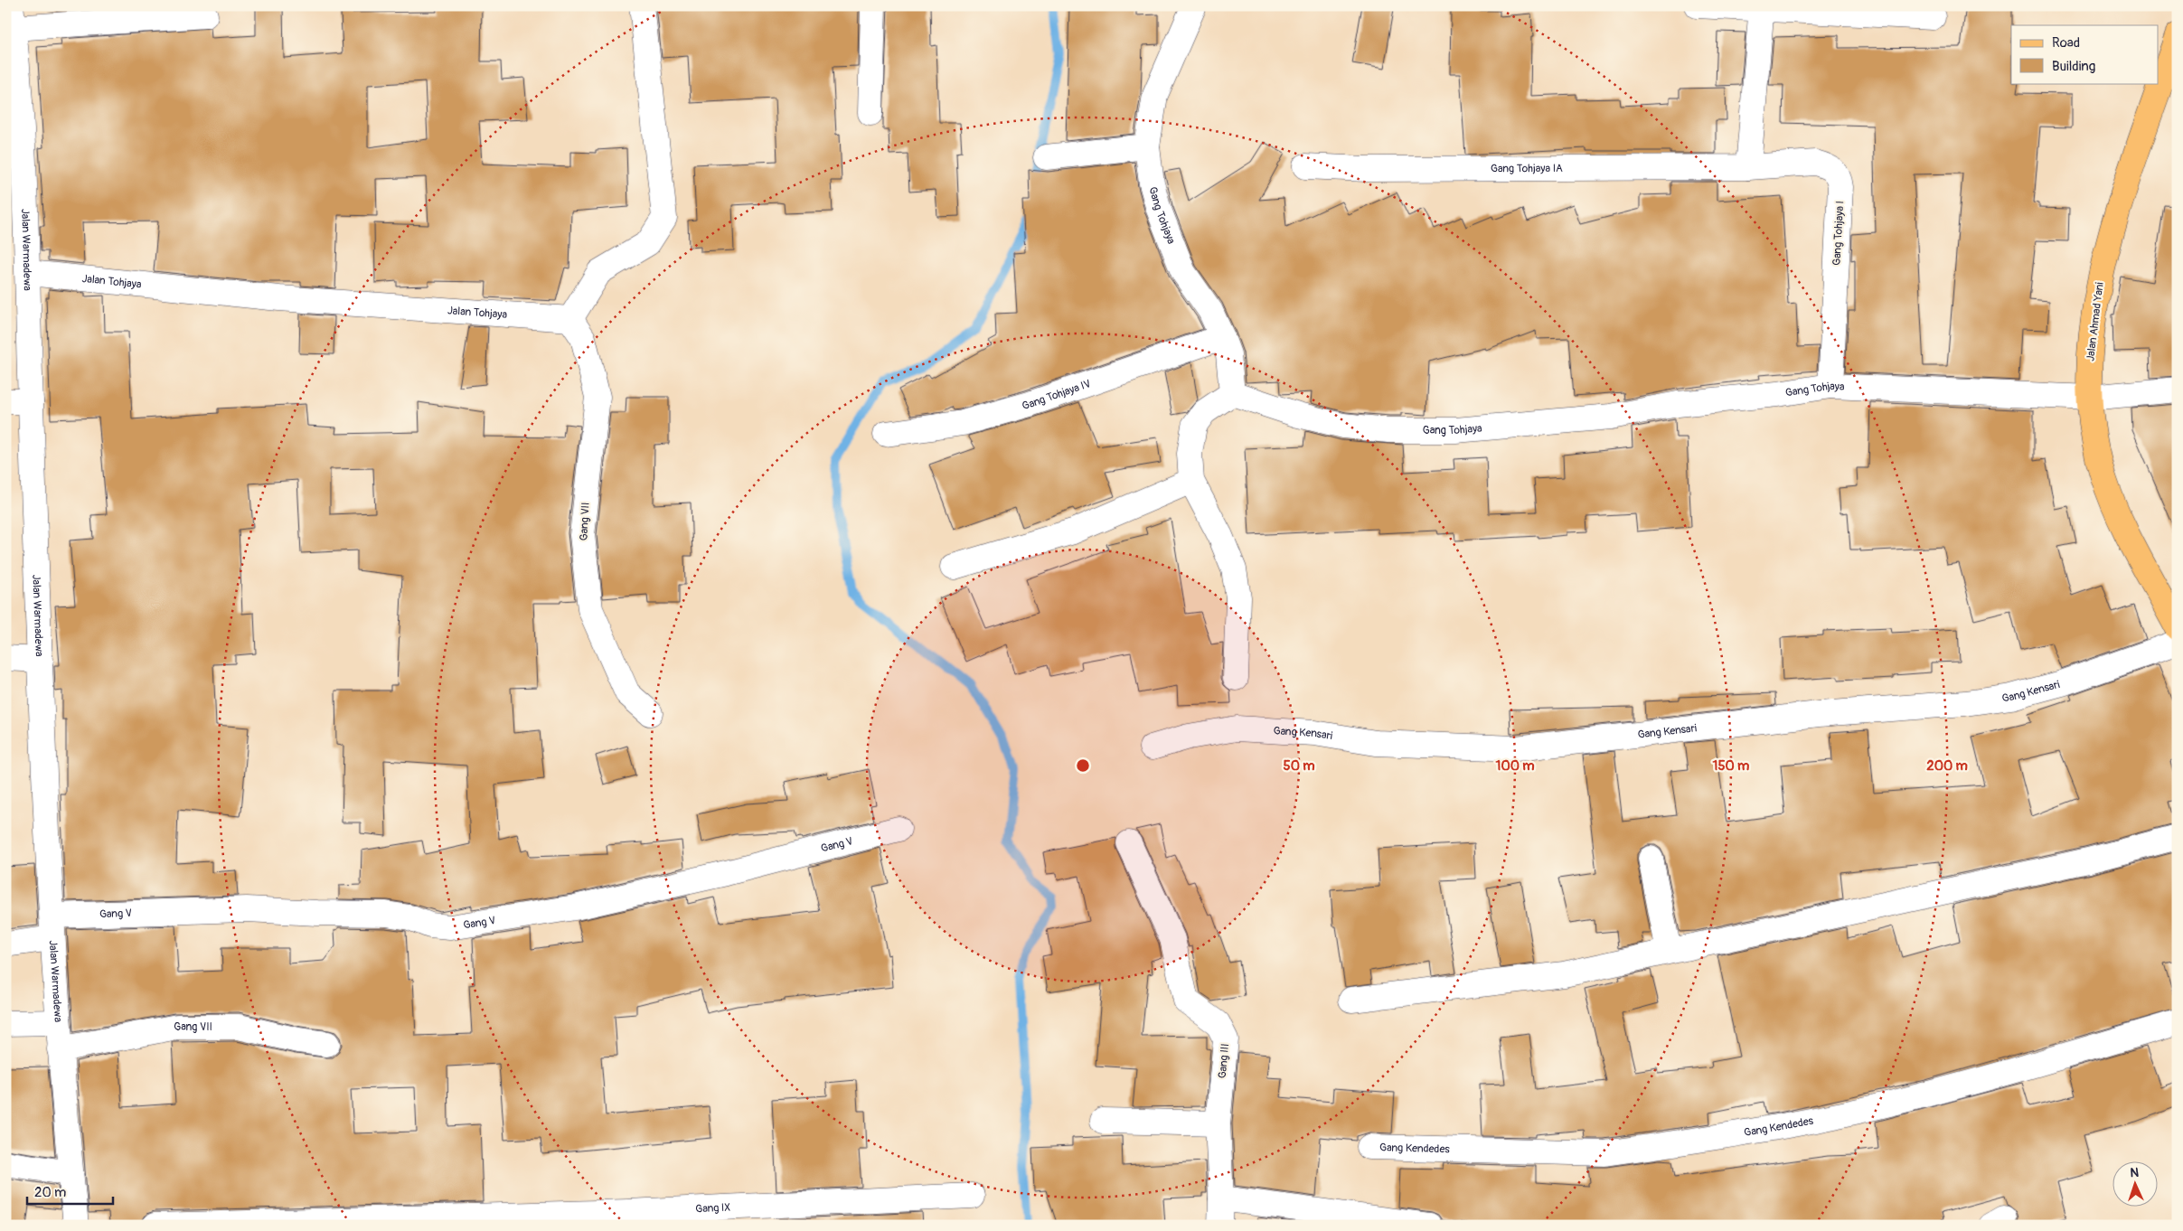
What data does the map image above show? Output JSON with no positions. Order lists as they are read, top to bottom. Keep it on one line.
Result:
{"streets":{"main road":["Jalan Ahmad Yani"],"street":["Gang Tohjaya IA","Gang Tohjaya","Gang Tohjaya I","Jalan Warmadewa","Jalan Tohjaya","Gang Tohjaya IV","Gang VII","Gang Kensari","Gang V","Gang III","Gang Kendedes","Gang IX"]},"crossings":[["Gang Tohjaya IA","Gang Tohjaya I"],["Gang Tohjaya","Gang Tohjaya I"],["Gang Tohjaya","Jalan Ahmad Yani"],["Gang Tohjaya","Gang Tohjaya IV"],["Jalan Warmadewa","Jalan Tohjaya"],["Jalan Warmadewa","Gang VII"],["Jalan Warmadewa","Gang V"],["Jalan Tohjaya","Gang VII"]],"legend":["Road","Building"],"scale_bar":"20 m","north":"top","rings":["50 m","100 m","150 m","200 m"]}
